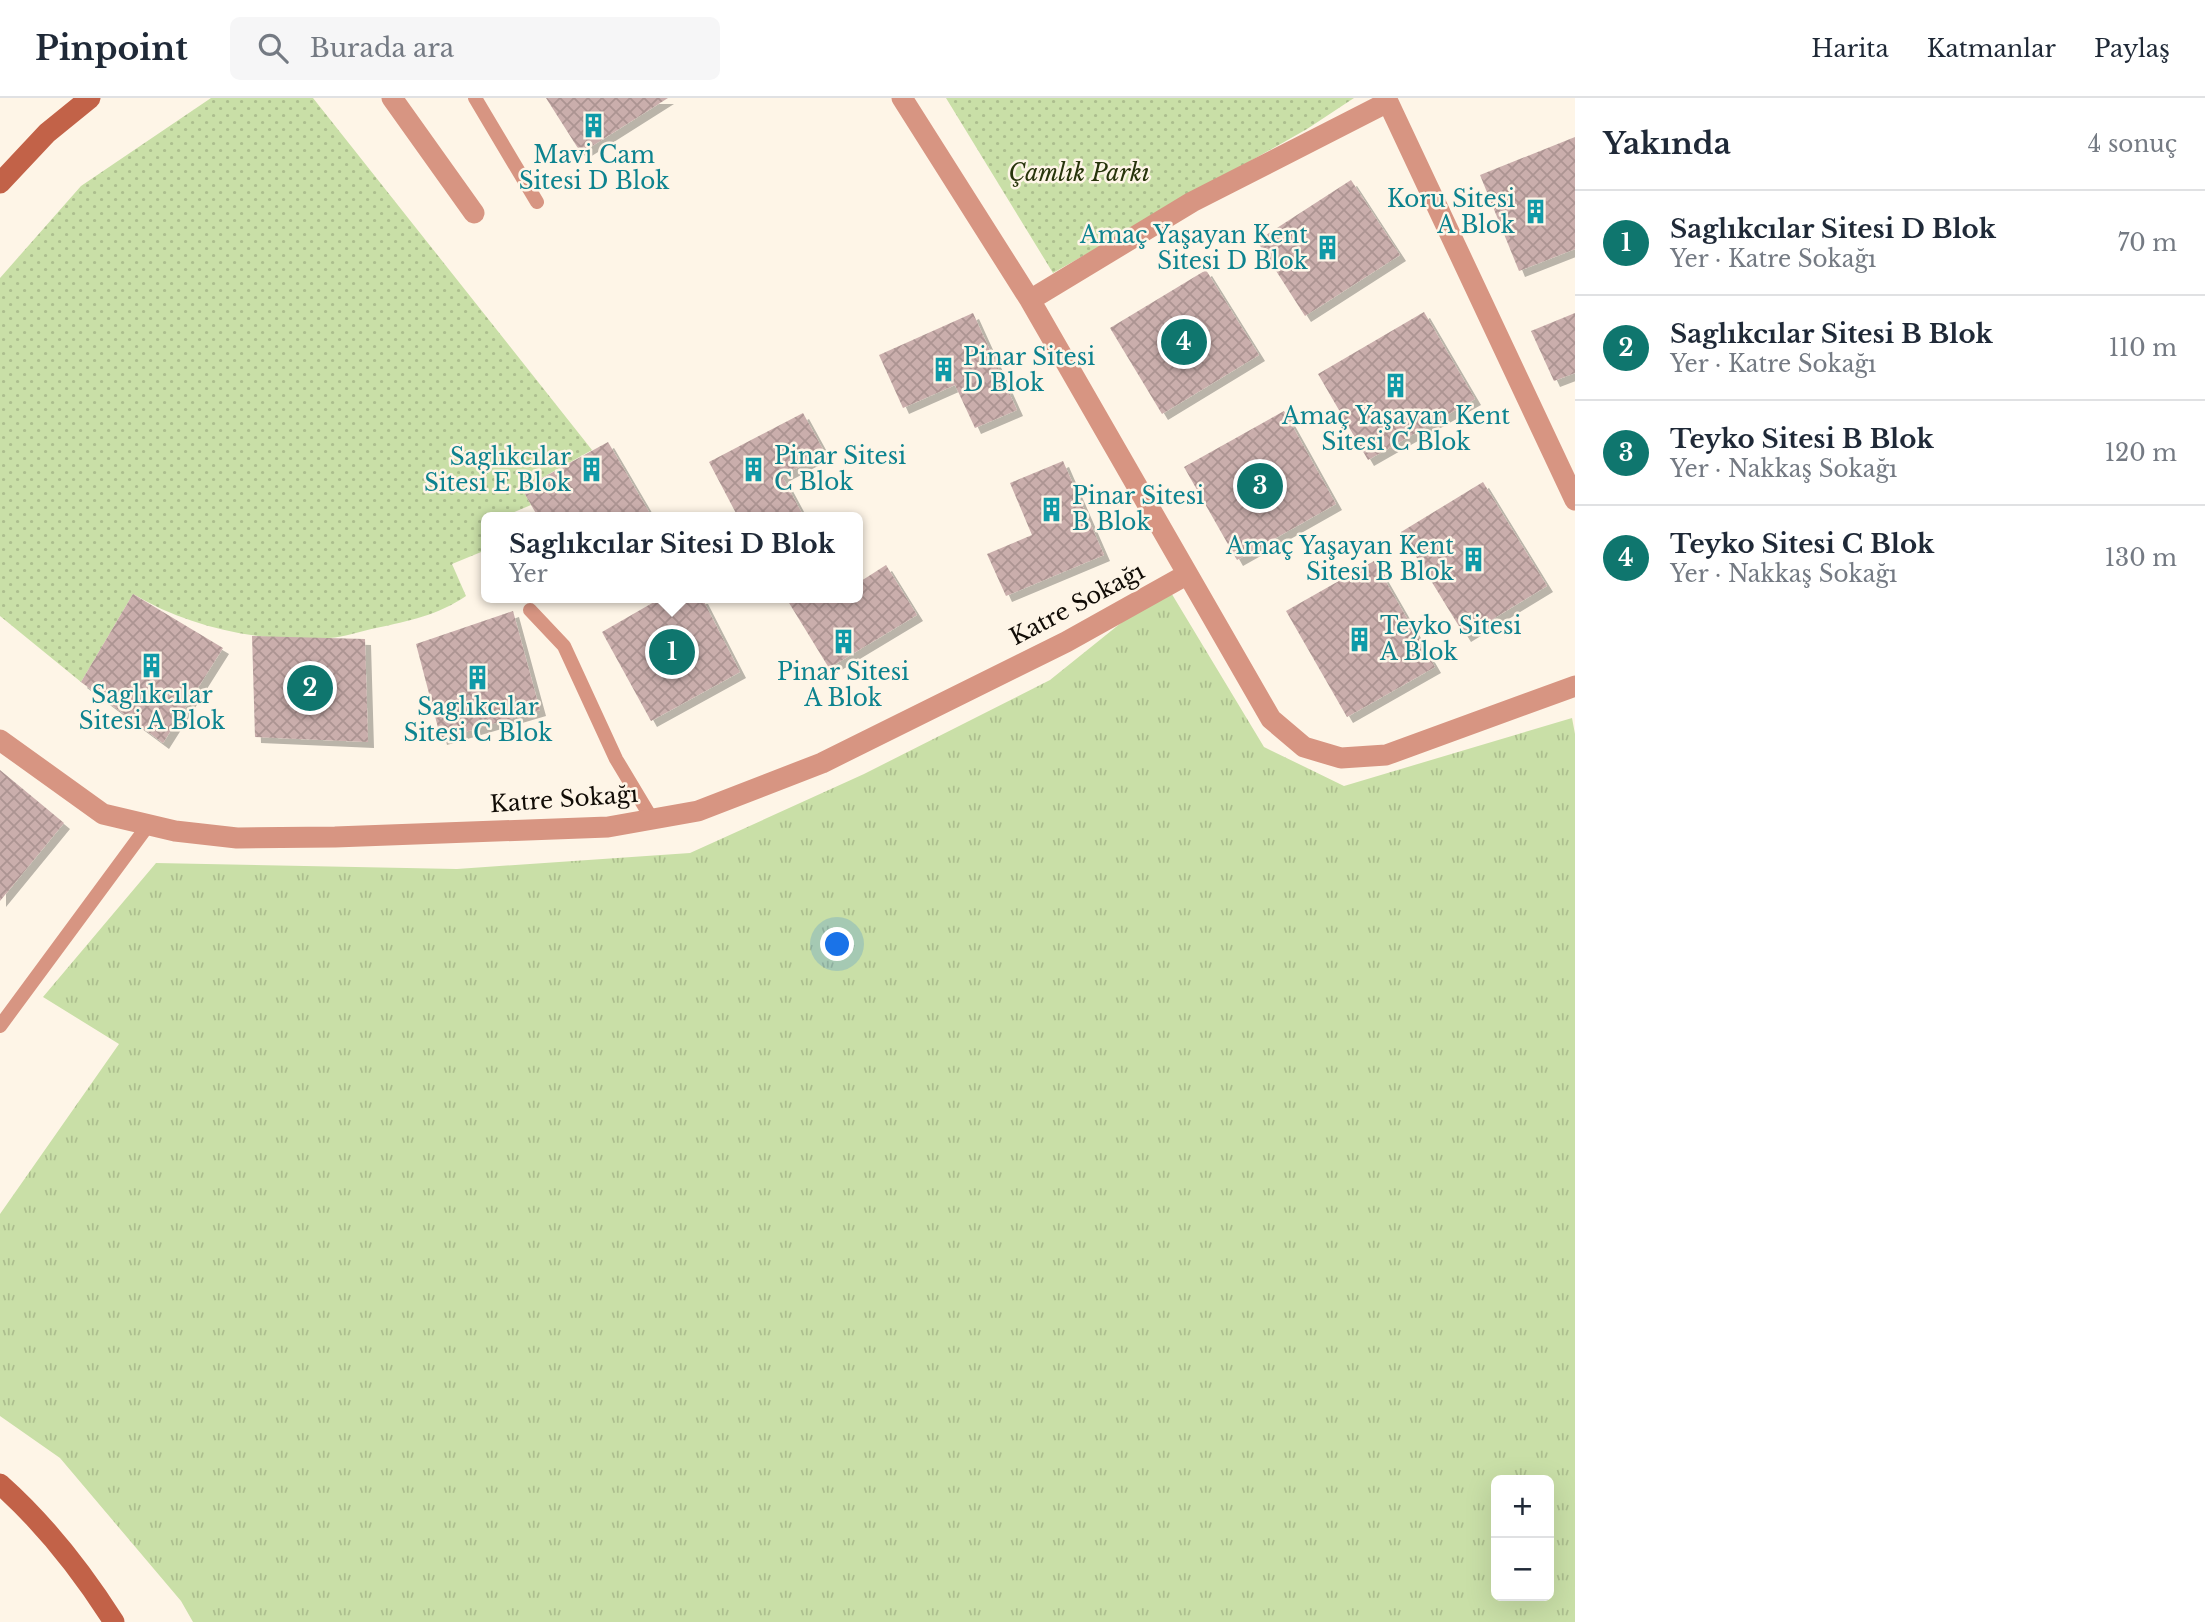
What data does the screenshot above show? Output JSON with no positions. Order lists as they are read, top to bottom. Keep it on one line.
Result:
{"streets":{"street":["Katre Sokağı"]},"parks":["Çamlık Parkı"],"places":{"building":["Mavi Cam Sitesi D Blok","Koru Sitesi A Blok","Amaç Yaşayan Kent Sitesi D Blok","Pinar Sitesi D Blok","Amaç Yaşayan Kent Sitesi C Blok","Pinar Sitesi C Blok","Saglıkcılar Sitesi E Blok","Pinar Sitesi B Blok","Amaç Yaşayan Kent Sitesi B Blok","Teyko Sitesi A Blok","Pinar Sitesi A Blok","Saglıkcılar Sitesi A Blok","Saglıkcılar Sitesi C Blok"]},"page":{"header":"Pinpoint","search":"Burada ara","nav":["Harita","Katmanlar","Paylaş"],"heading":["Yakında","4 sonuç"],"list":[{"mark":"1","name":"Saglıkcılar Sitesi D Blok","note":"Yer · Katre Sokağı","value":"70 m"},{"mark":"2","name":"Saglıkcılar Sitesi B Blok","note":"Yer · Katre Sokağı","value":"110 m"},{"mark":"3","name":"Teyko Sitesi B Blok","note":"Yer · Nakkaş Sokağı","value":"120 m"},{"mark":"4","name":"Teyko Sitesi C Blok","note":"Yer · Nakkaş Sokağı","value":"130 m"}],"pins":["4","3","1","2"],"popup":["Saglıkcılar Sitesi D Blok","Yer"],"map_buttons":["+","−"]}}
